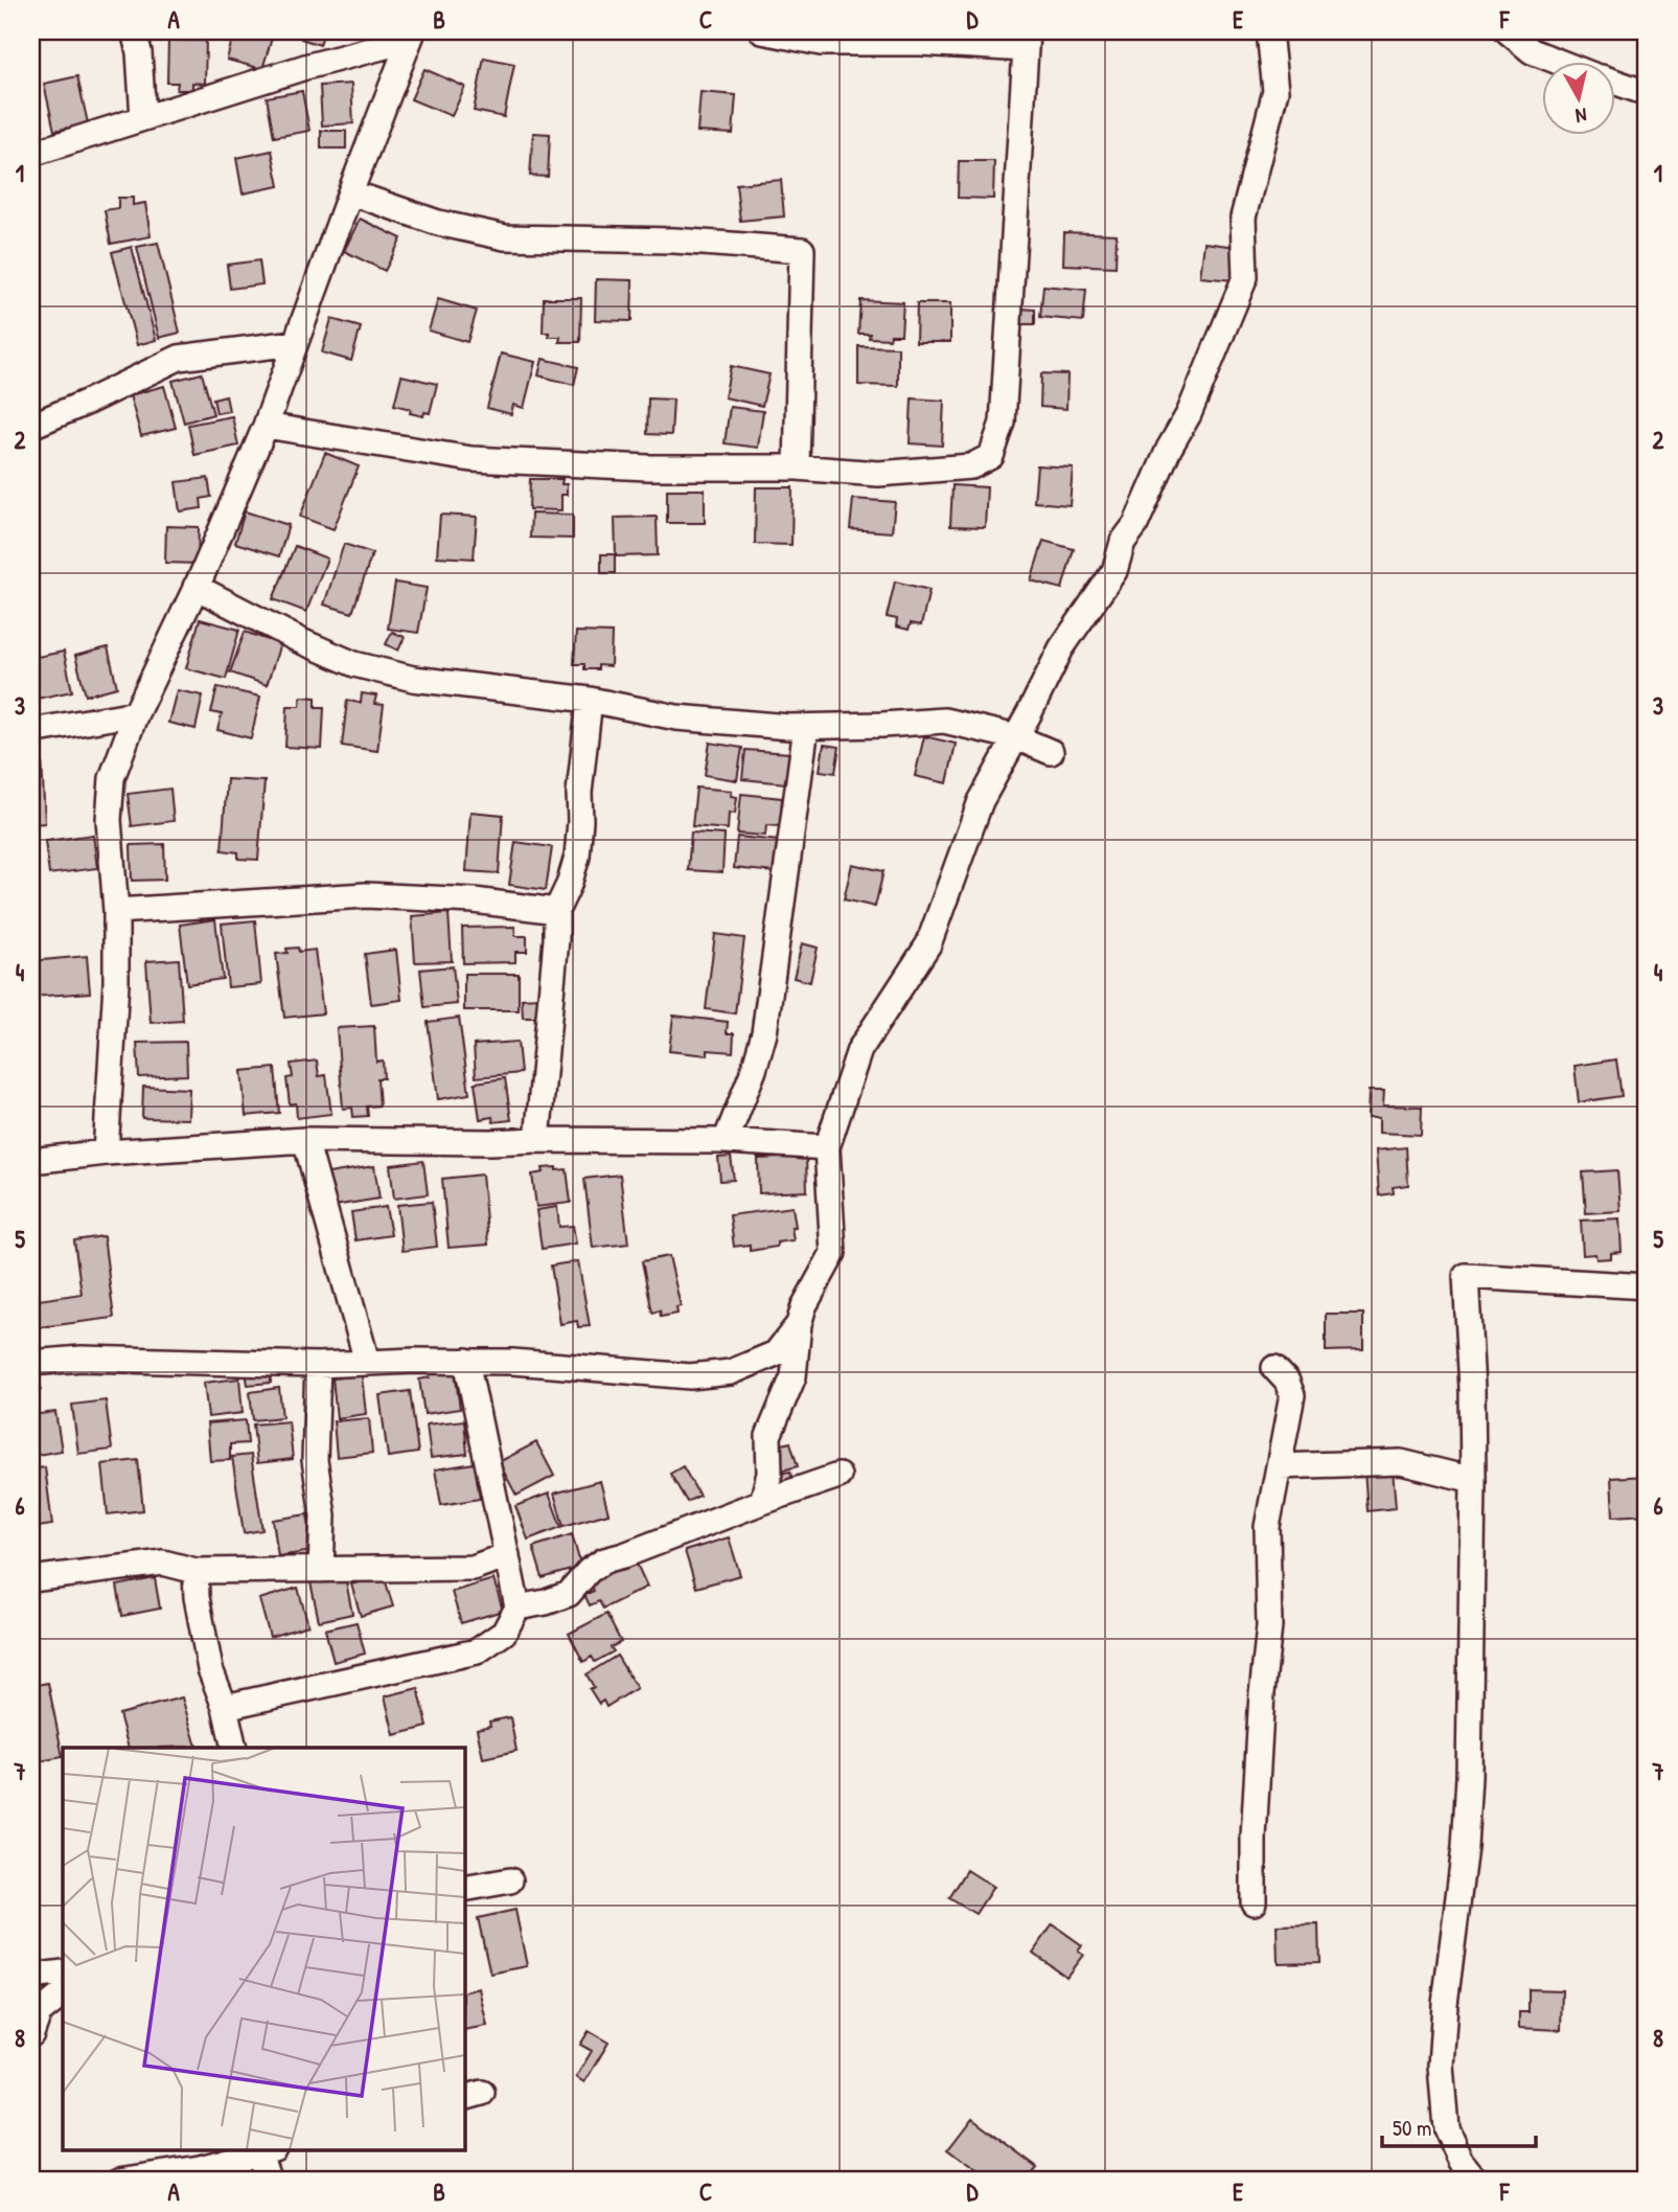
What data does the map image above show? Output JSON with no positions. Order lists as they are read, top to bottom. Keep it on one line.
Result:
{"scale_bar":"50 m","north":"bottom","grid":{"columns":["A","B","C","D","E","F"],"rows":["1","2","3","4","5","6","7","8"]}}
